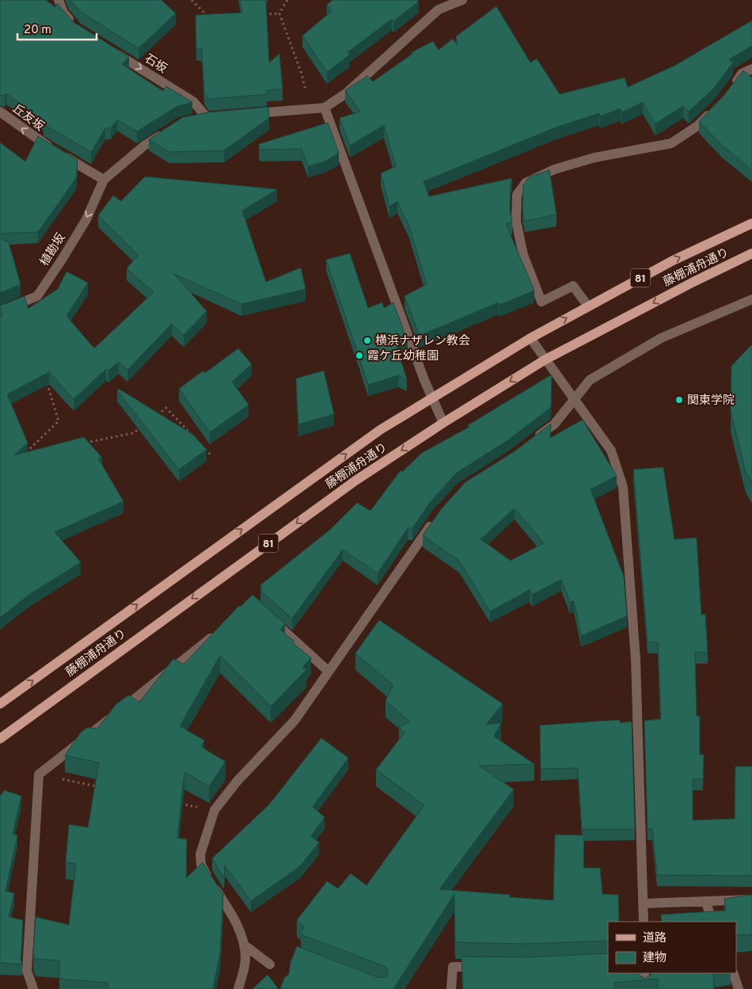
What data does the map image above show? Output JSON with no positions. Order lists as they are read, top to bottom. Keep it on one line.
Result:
{"streets":{"main road":["藤棚浦舟通り","81"],"street":["石坂","丘友坂","植勘坂"]},"crossings":[["丘友坂","植勘坂"]],"one_way":["丘友坂","植勘坂"],"places":["横浜ナザレン教会","霞ケ丘幼稚園","関東学院"],"legend":["道路","建物"],"scale_bar":"20 m"}
